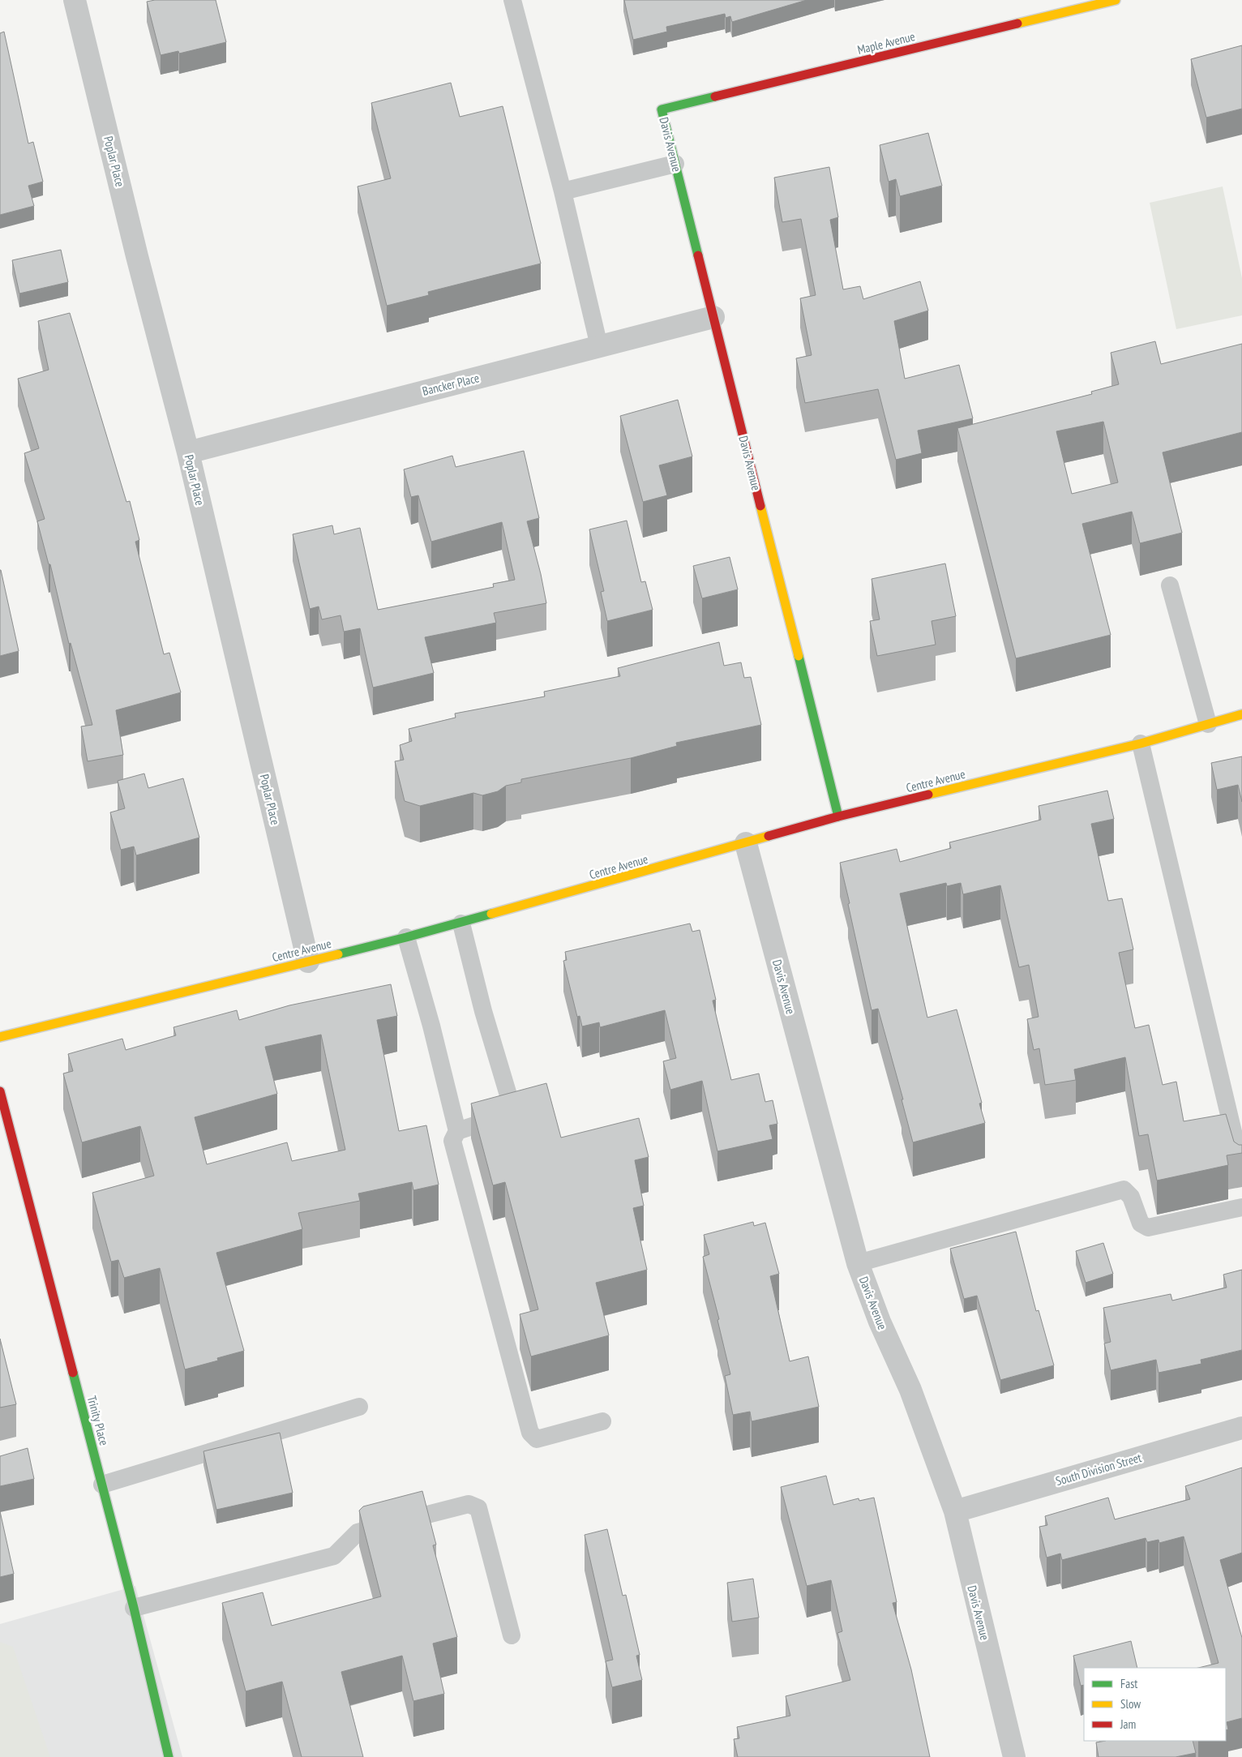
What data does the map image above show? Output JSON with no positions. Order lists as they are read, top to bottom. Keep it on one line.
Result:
{"streets":{"street":["Maple Avenue","Davis Avenue","Poplar Place","Bancker Place","Centre Avenue","Trinity Place","South Division Street"]},"crossings":[["Maple Avenue","Davis Avenue"],["Davis Avenue","Bancker Place"],["Davis Avenue","Centre Avenue"],["Davis Avenue","South Division Street"],["Poplar Place","Bancker Place"],["Poplar Place","Centre Avenue"]],"legend":["Fast","Slow","Jam"]}
